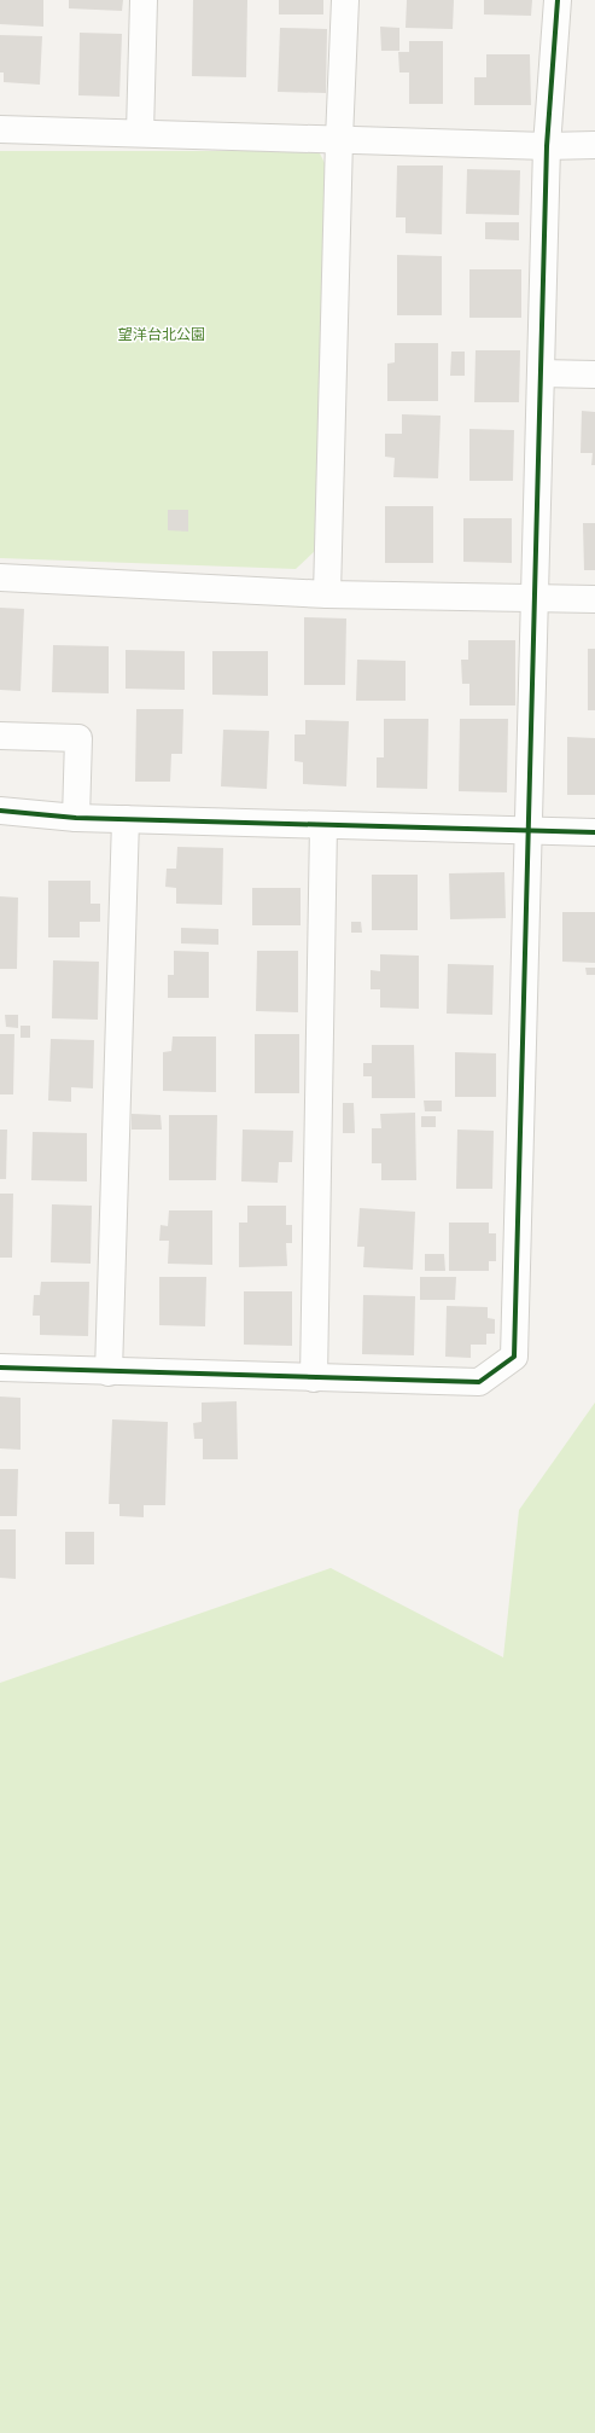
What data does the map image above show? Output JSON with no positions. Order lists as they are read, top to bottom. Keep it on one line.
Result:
{"parks":["望洋台北公園"]}
